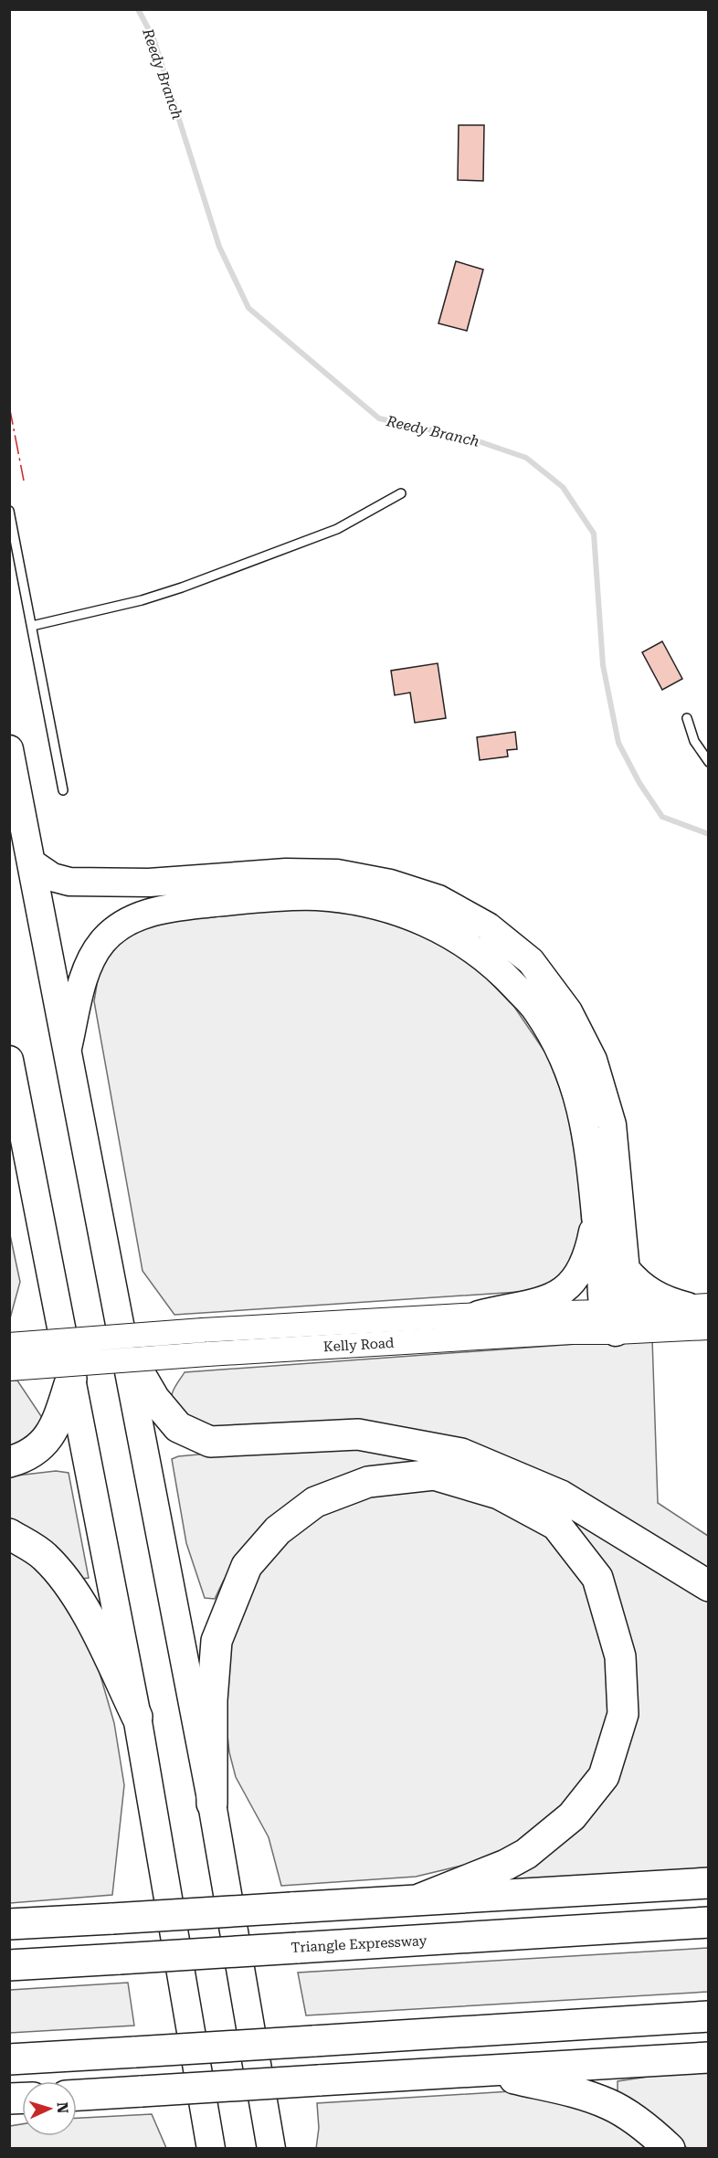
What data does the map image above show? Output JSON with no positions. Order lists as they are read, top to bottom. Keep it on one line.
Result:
{"streets":{"highway":["Triangle Expressway"],"main road":["Kelly Road"]},"water":["Reedy Branch"],"north":"right"}
